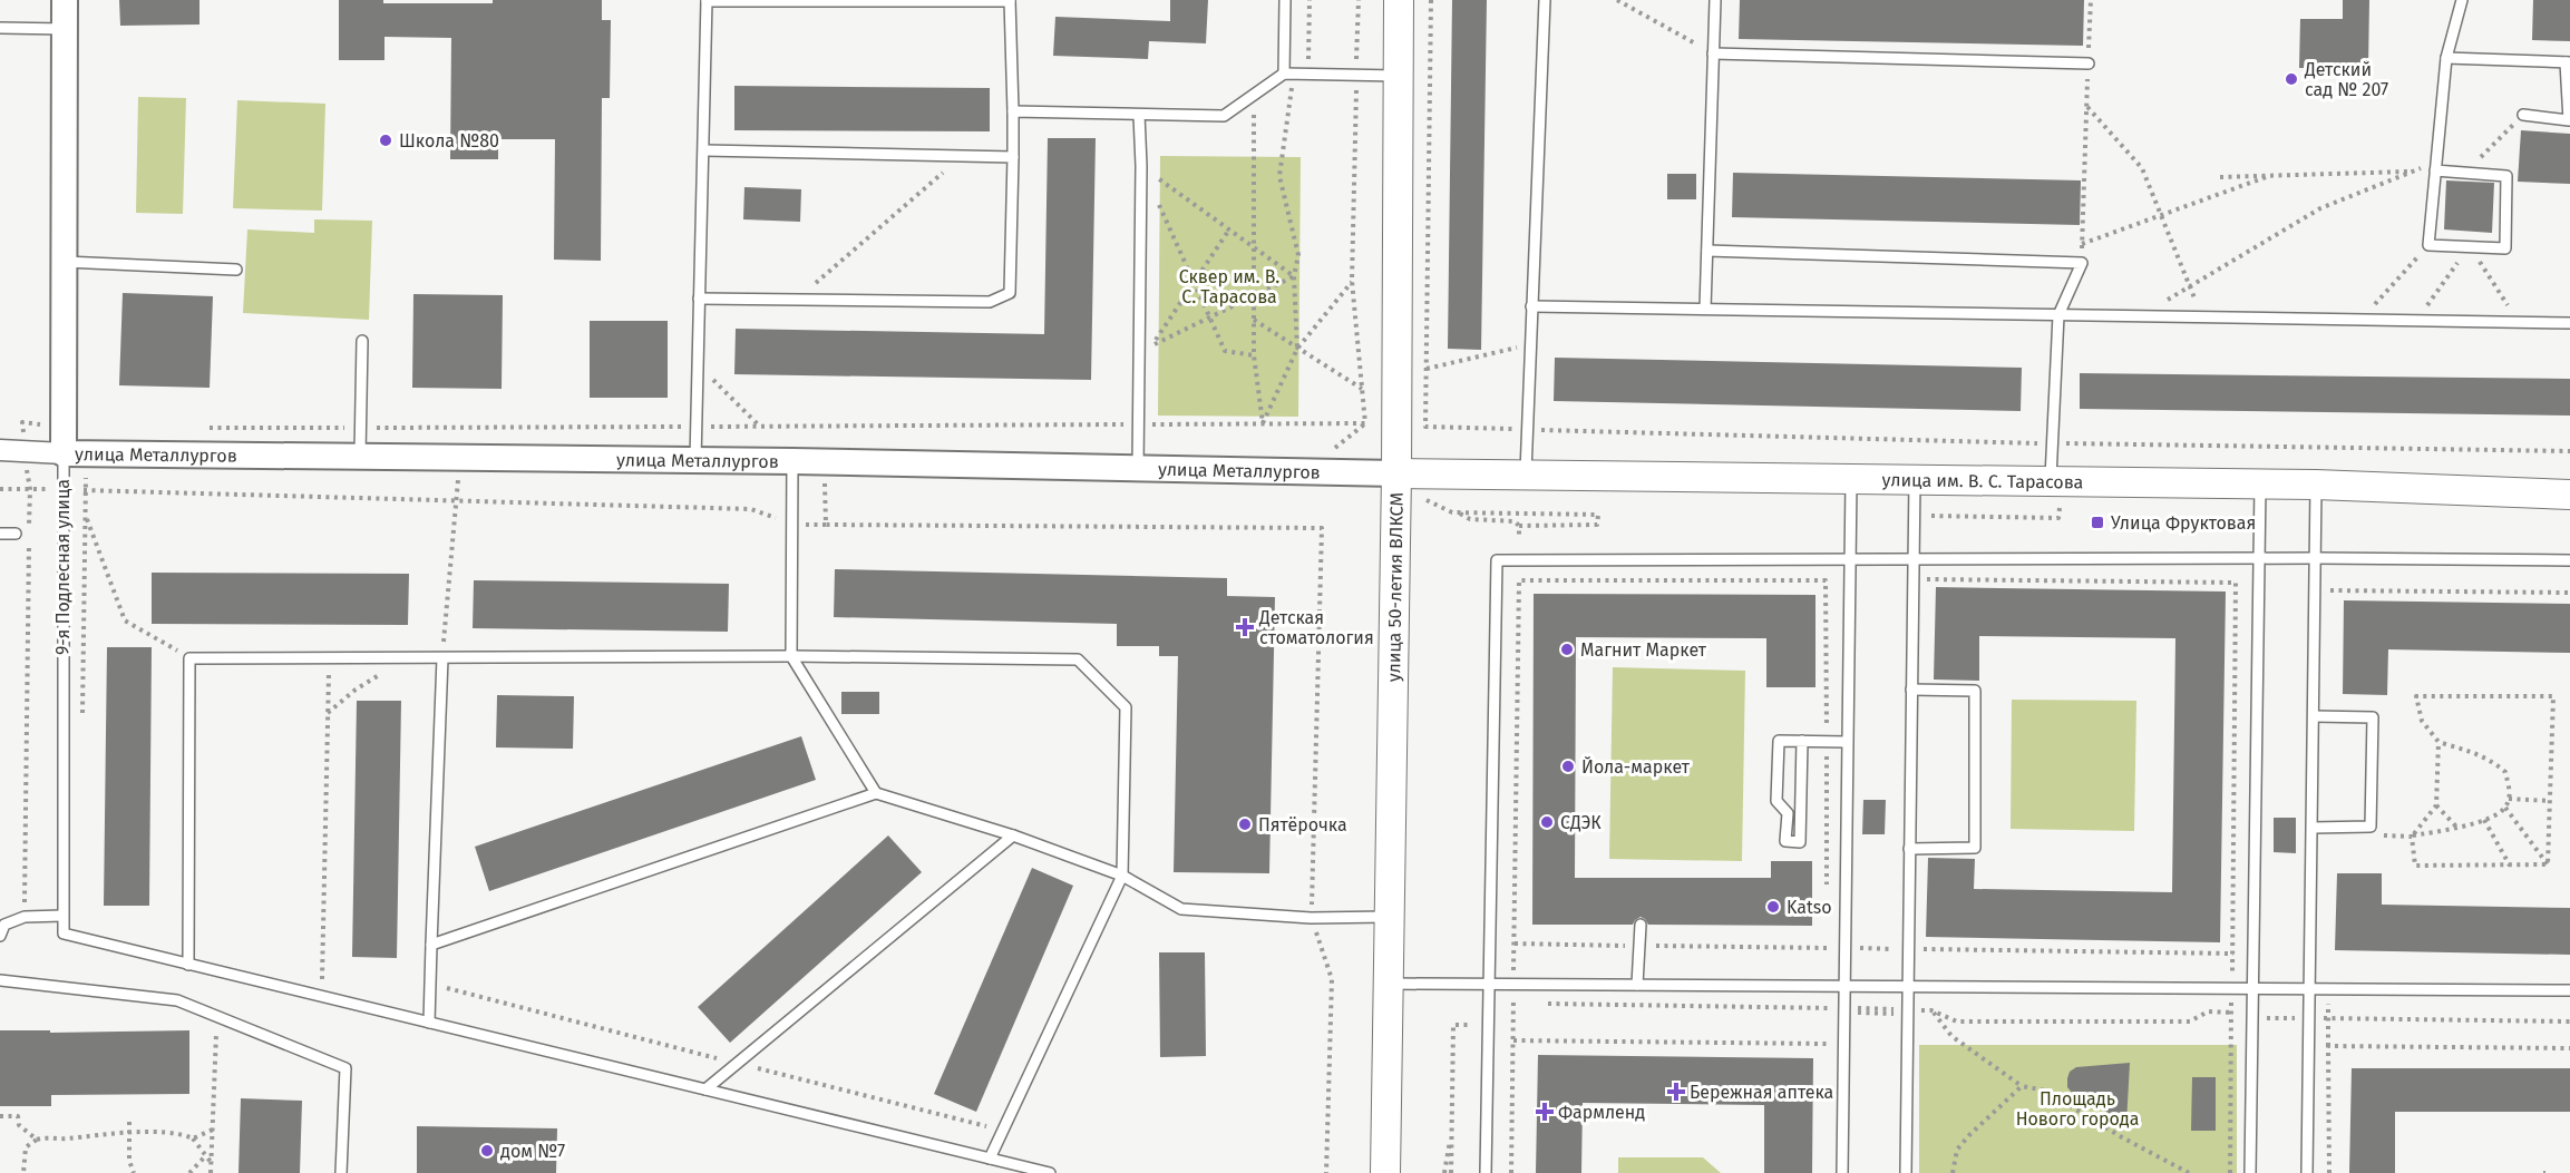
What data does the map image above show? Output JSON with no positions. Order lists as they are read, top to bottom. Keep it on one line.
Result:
{"streets":{"main road":["улица им. В. С. Тарасова","улица 50-летия ВЛКСМ"],"street":["улица Металлургов","9-я Подлесная улица"]},"crossings":[["улица Металлургов","улица им. В. С. Тарасова"],["улица Металлургов","9-я Подлесная улица"],["улица Металлургов","улица 50-летия ВЛКСМ"],["улица им. В. С. Тарасова","улица 50-летия ВЛКСМ"]],"parks":["Сквер им. В. С. Тарасова","Площадь Нового города"],"places":{"other":["Детский сад № 207","Школа №80","Магнит Маркет","Йола-маркет","СДЭК","Пятёрочка","Katso","дом №7"],"transit":["Улица Фруктовая"],"health":["Детская стоматология","Бережная аптека","Фармленд"]}}
